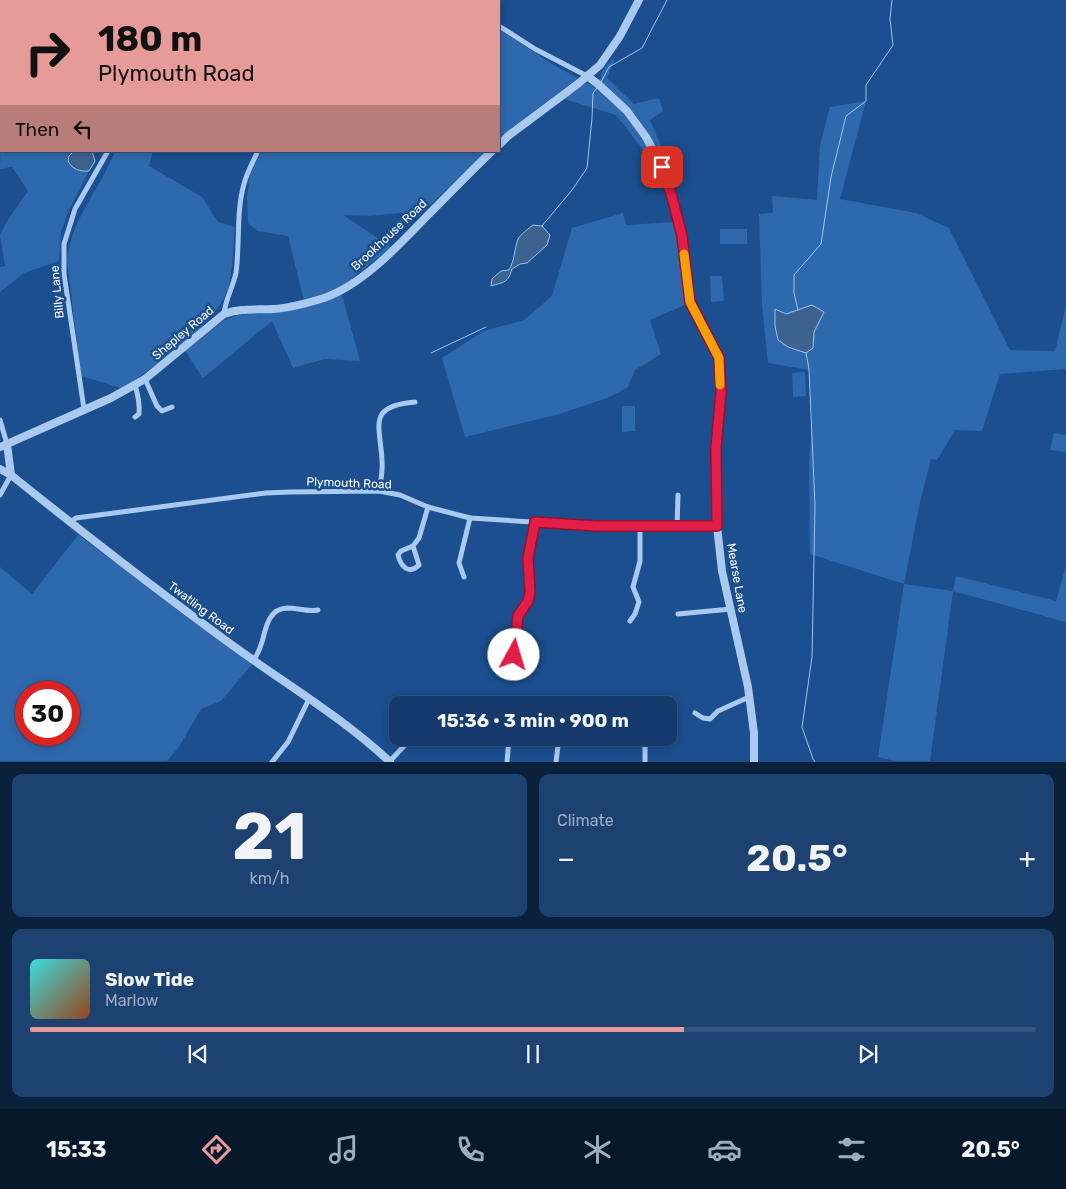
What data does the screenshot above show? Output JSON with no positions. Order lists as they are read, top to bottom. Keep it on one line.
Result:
{"streets":{"street":["Brookhouse Road","Billy Lane","Shepley Road","Plymouth Road","Mearse Lane","Twatling Road"]},"crossings":[["Brookhouse Road","Shepley Road"],["Billy Lane","Shepley Road"],["Plymouth Road","Mearse Lane"],["Plymouth Road","Twatling Road"]],"page":{"turn":["180 m","Plymouth Road"],"then":"Then","limit":"30","trip":"15:36 · 3 min · 900 m","tile":[["21","km/h"],"Climate"],"heat":["−","20.5°","+"],"song":["Slow Tide","Marlow"],"tabs":["15:33","20.5°"]}}
